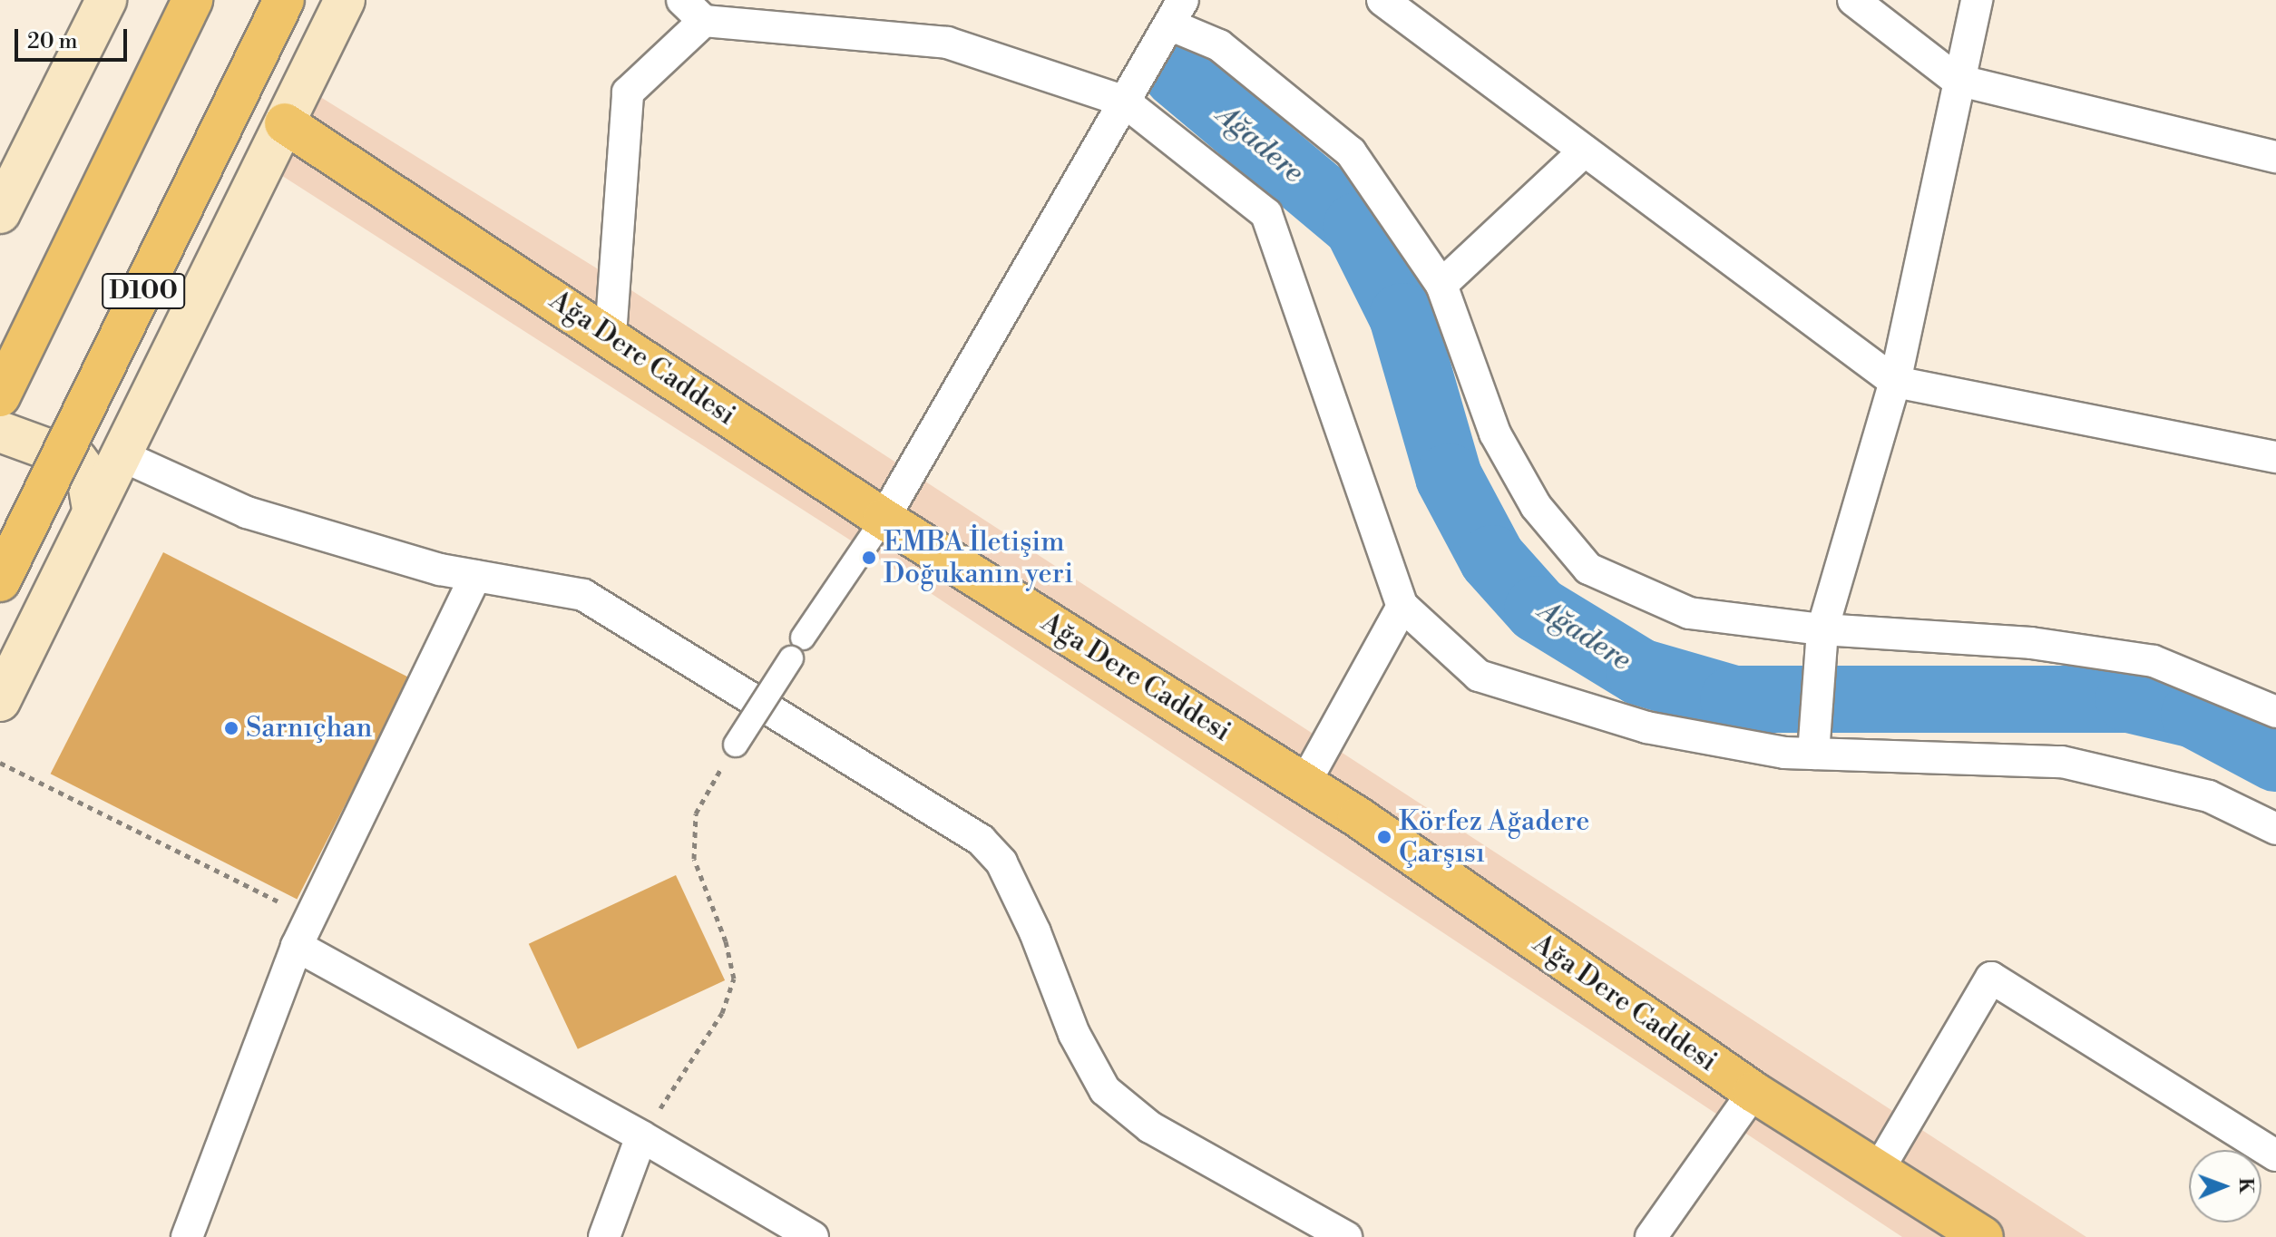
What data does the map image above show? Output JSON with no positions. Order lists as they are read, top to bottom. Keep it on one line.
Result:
{"streets":{"main road":["D100","Ağa Dere Caddesi"]},"water":["Ağadere"],"places":["EMBA İletişim Doğukanın yeri","Sarnıçhan","Körfez Ağadere Çarşısı"],"scale_bar":"20 m","north":"right"}
